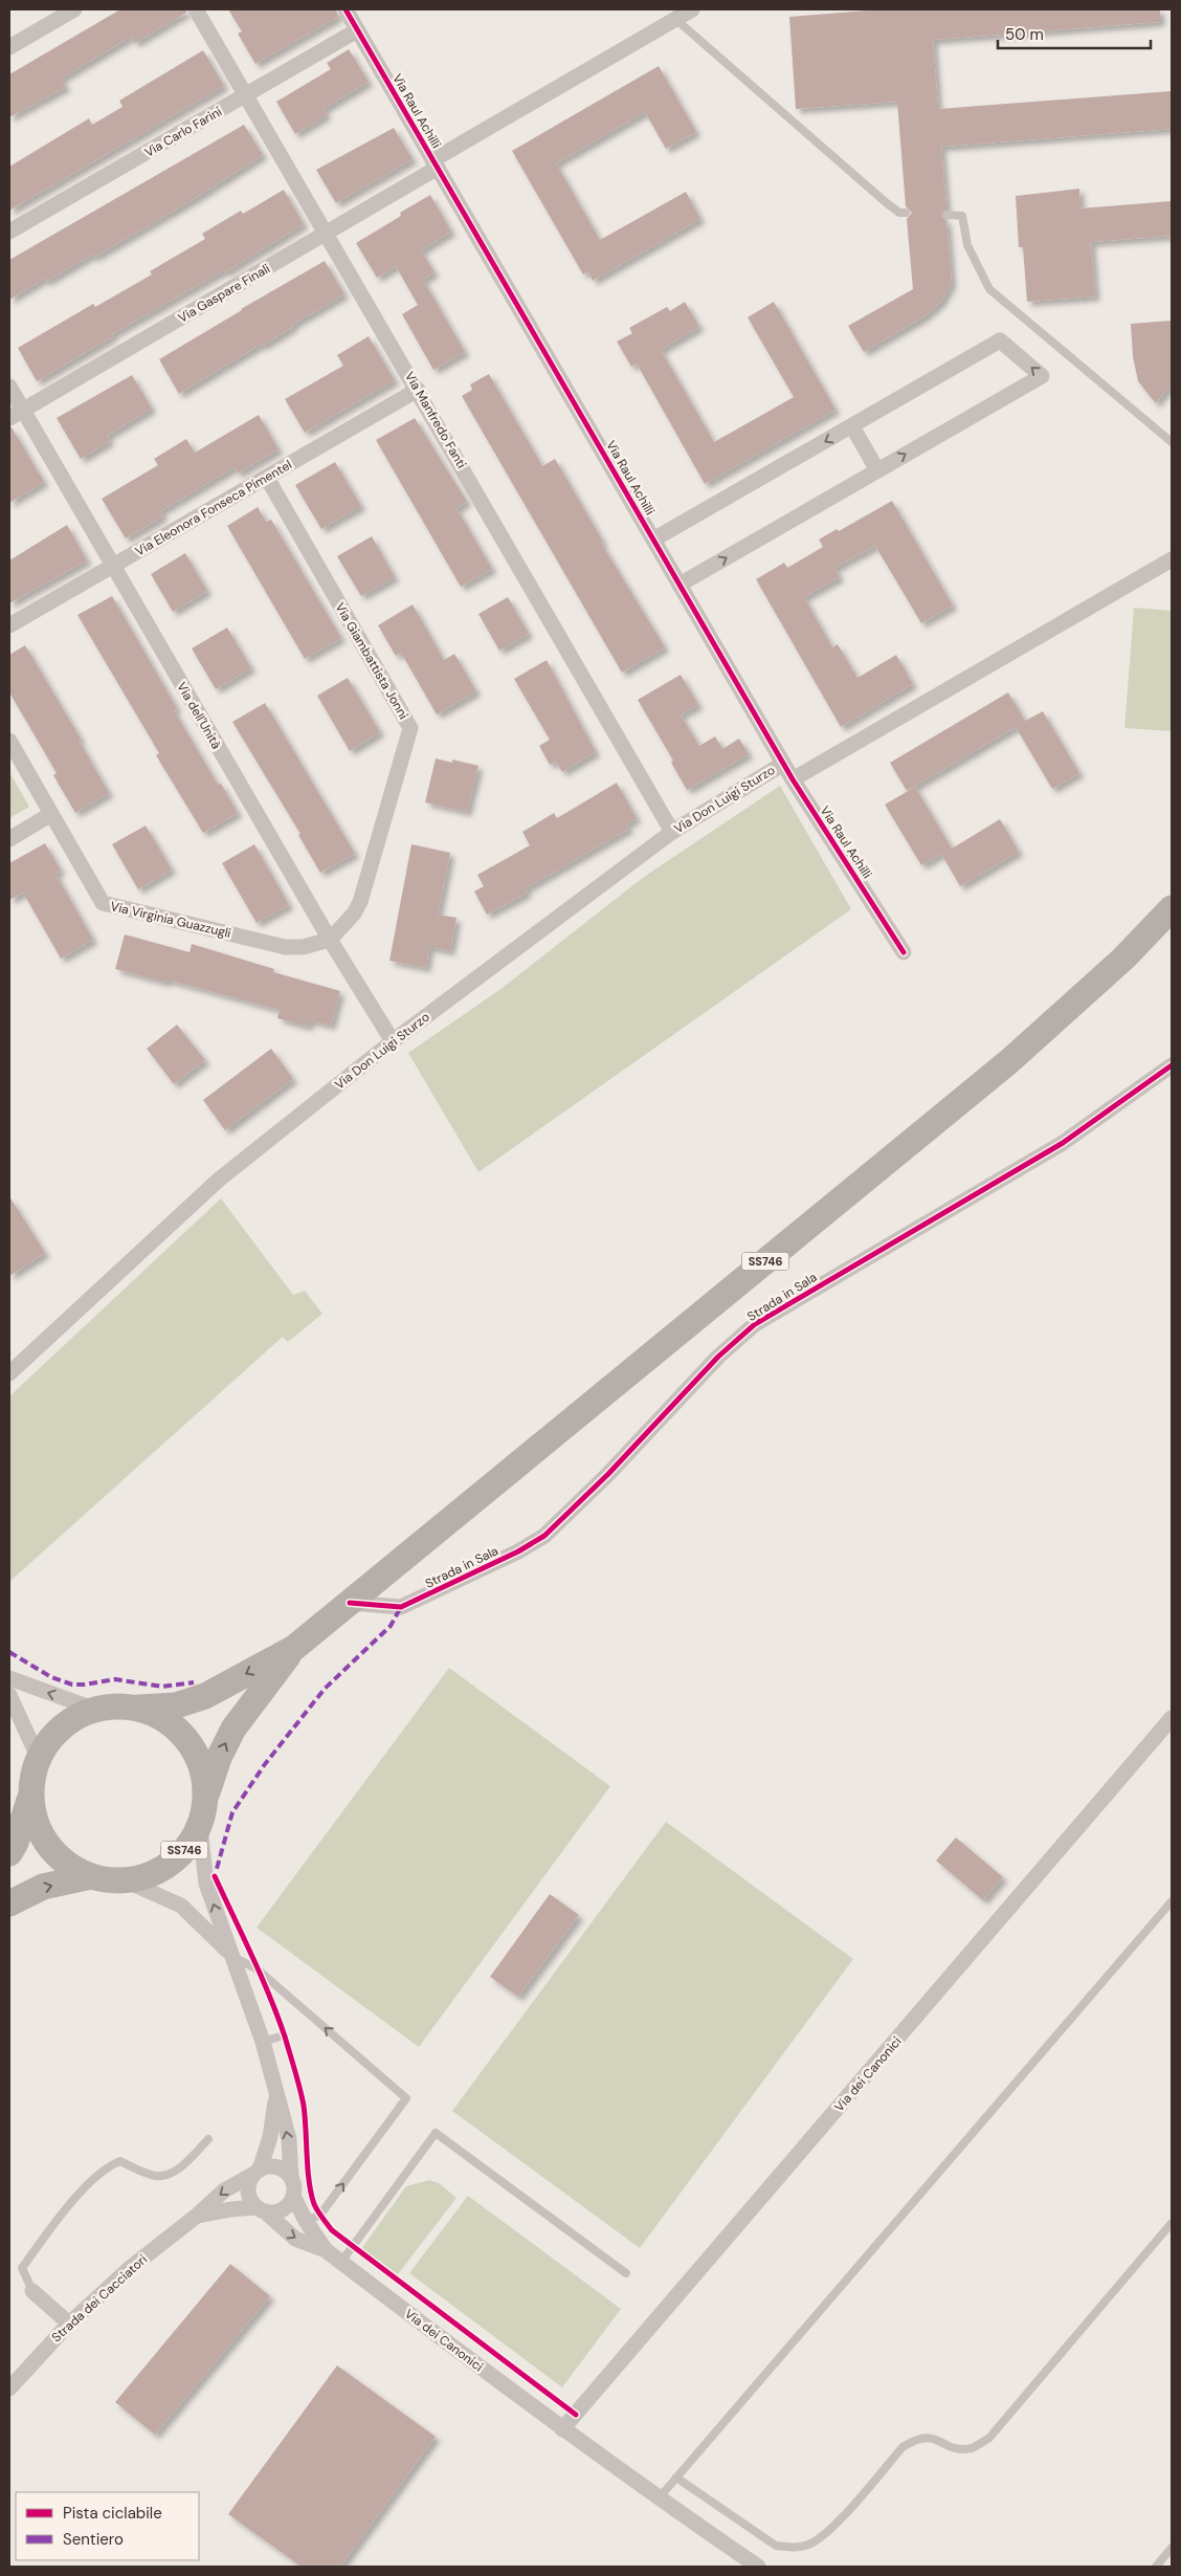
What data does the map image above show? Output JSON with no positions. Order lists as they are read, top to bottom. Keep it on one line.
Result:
{"streets":{"main road":["SS746"],"street":["Via Raul Achilli","Via Carlo Farini","Via Gaspare Finali","Via Manfredo Fanti","Via Eleonora Fonseca Pimentel","Via Giambattista Jonni","Via dell'Unità","Via Don Luigi Sturzo","Via Virginia Guazzugli","Strada in Sala","Via dei Canonici","Strada dei Cacciatori"]},"crossings":[["Via Raul Achilli","Via Carlo Farini"],["Via Raul Achilli","Via Gaspare Finali"],["Via Raul Achilli","Via Don Luigi Sturzo"],["Via Carlo Farini","Via Manfredo Fanti"],["Via Gaspare Finali","Via Manfredo Fanti"],["Via Gaspare Finali","Via dell'Unità"],["Via Manfredo Fanti","Via Eleonora Fonseca Pimentel"],["Via Manfredo Fanti","Via Don Luigi Sturzo"],["Via Eleonora Fonseca Pimentel","Via Giambattista Jonni"],["Via Eleonora Fonseca Pimentel","Via dell'Unità"],["Via Giambattista Jonni","Via dell'Unità"],["Via Giambattista Jonni","Via Virginia Guazzugli"],["Via dell'Unità","Via Don Luigi Sturzo"],["Via dell'Unità","Via Virginia Guazzugli"],["SS746","Strada in Sala"],["SS746","Via dei Canonici"],["Via dei Canonici","Strada dei Cacciatori"]],"legend":["Pista ciclabile","Sentiero"],"scale_bar":"50 m"}
